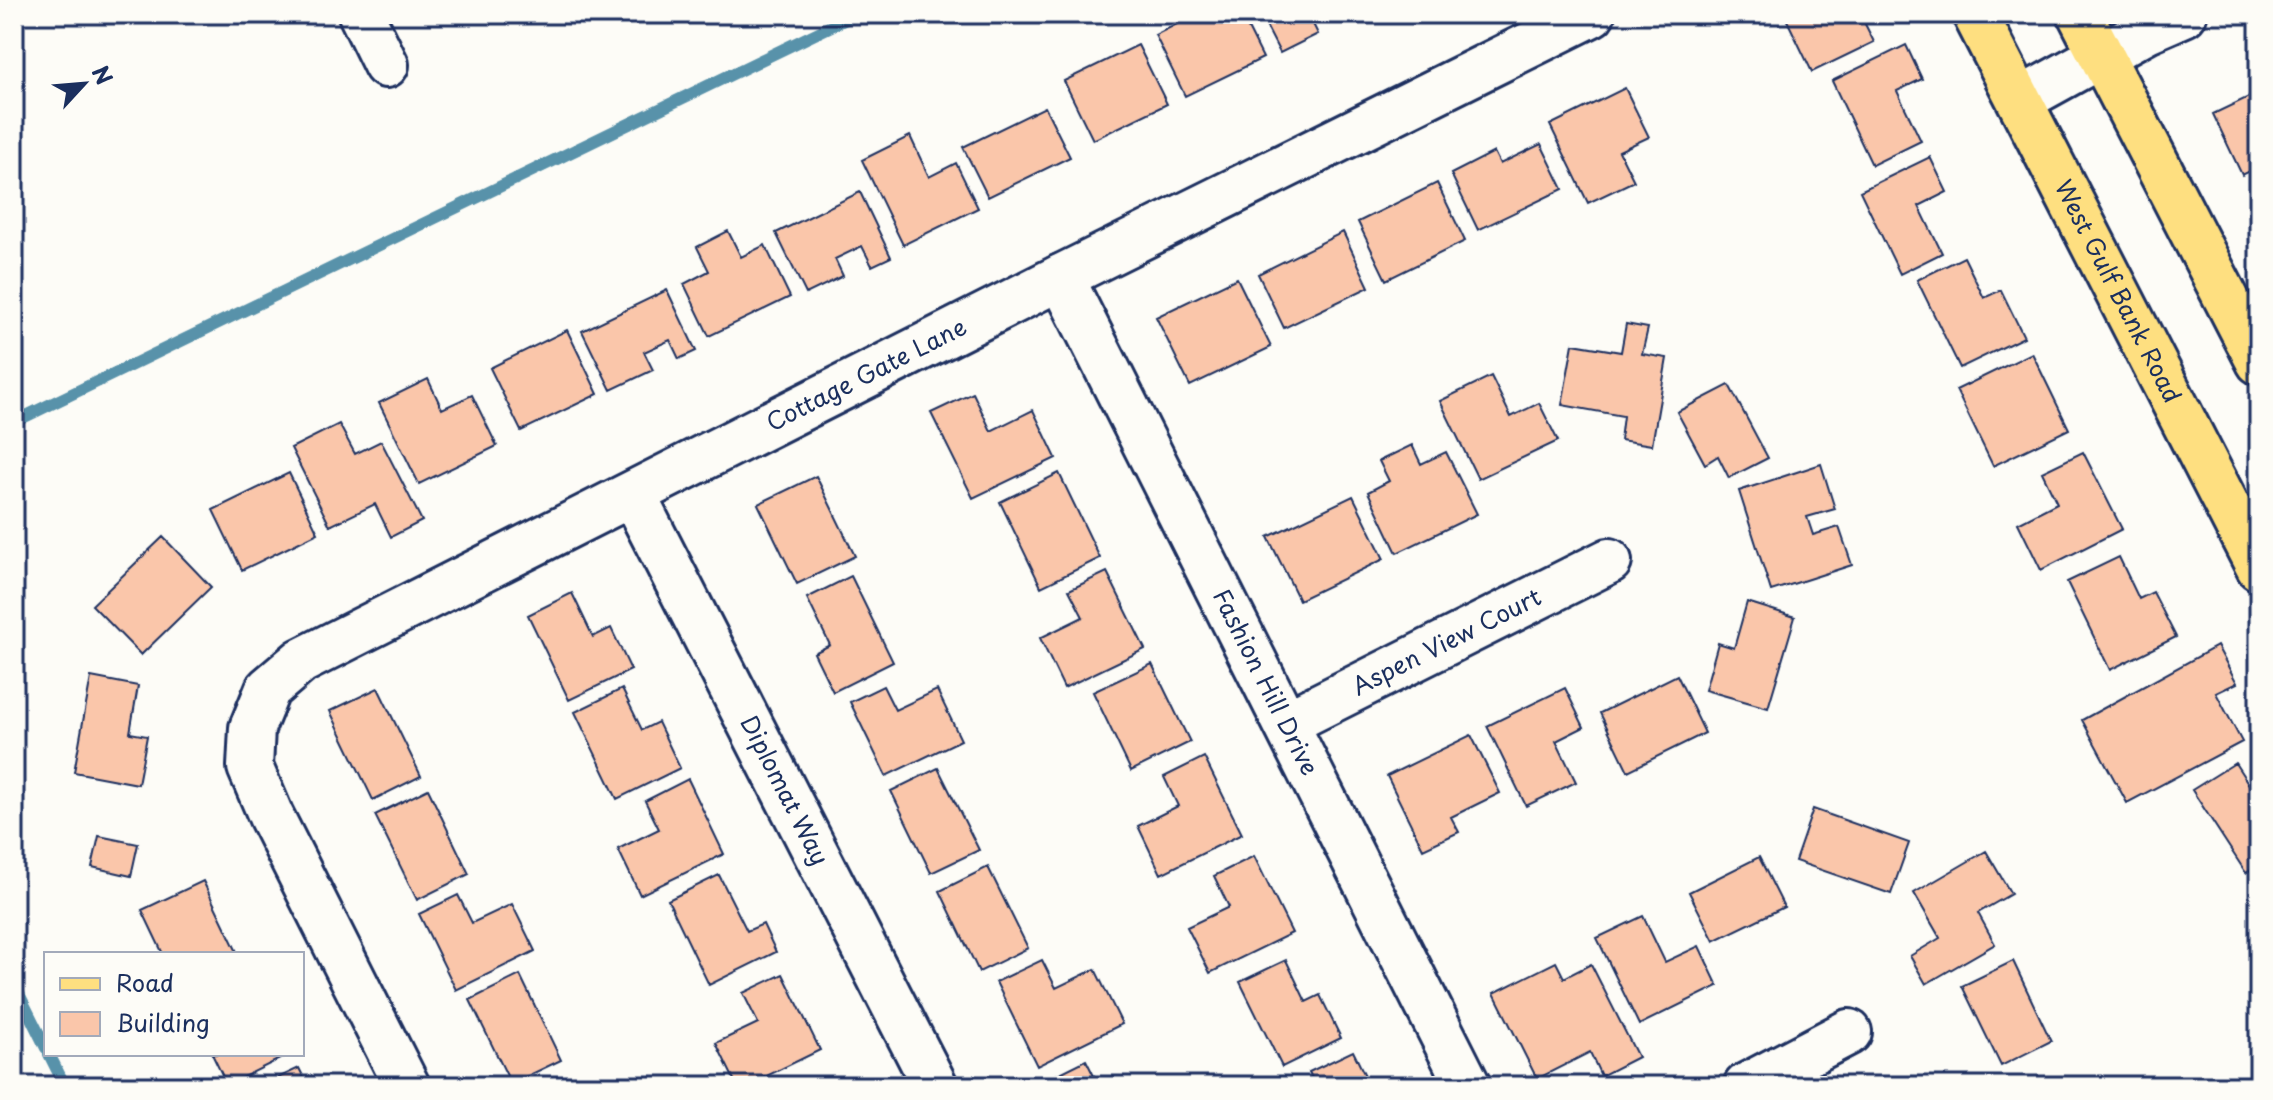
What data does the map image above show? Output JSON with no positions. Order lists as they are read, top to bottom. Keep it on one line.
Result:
{"streets":{"main road":["West Gulf Bank Road"],"street":["Cottage Gate Lane","Aspen View Court","Fashion Hill Drive","Diplomat Way"]},"crossings":[["Cottage Gate Lane","Fashion Hill Drive"],["Cottage Gate Lane","Diplomat Way"],["Aspen View Court","Fashion Hill Drive"]],"legend":["Road","Building"],"north":"top right"}
